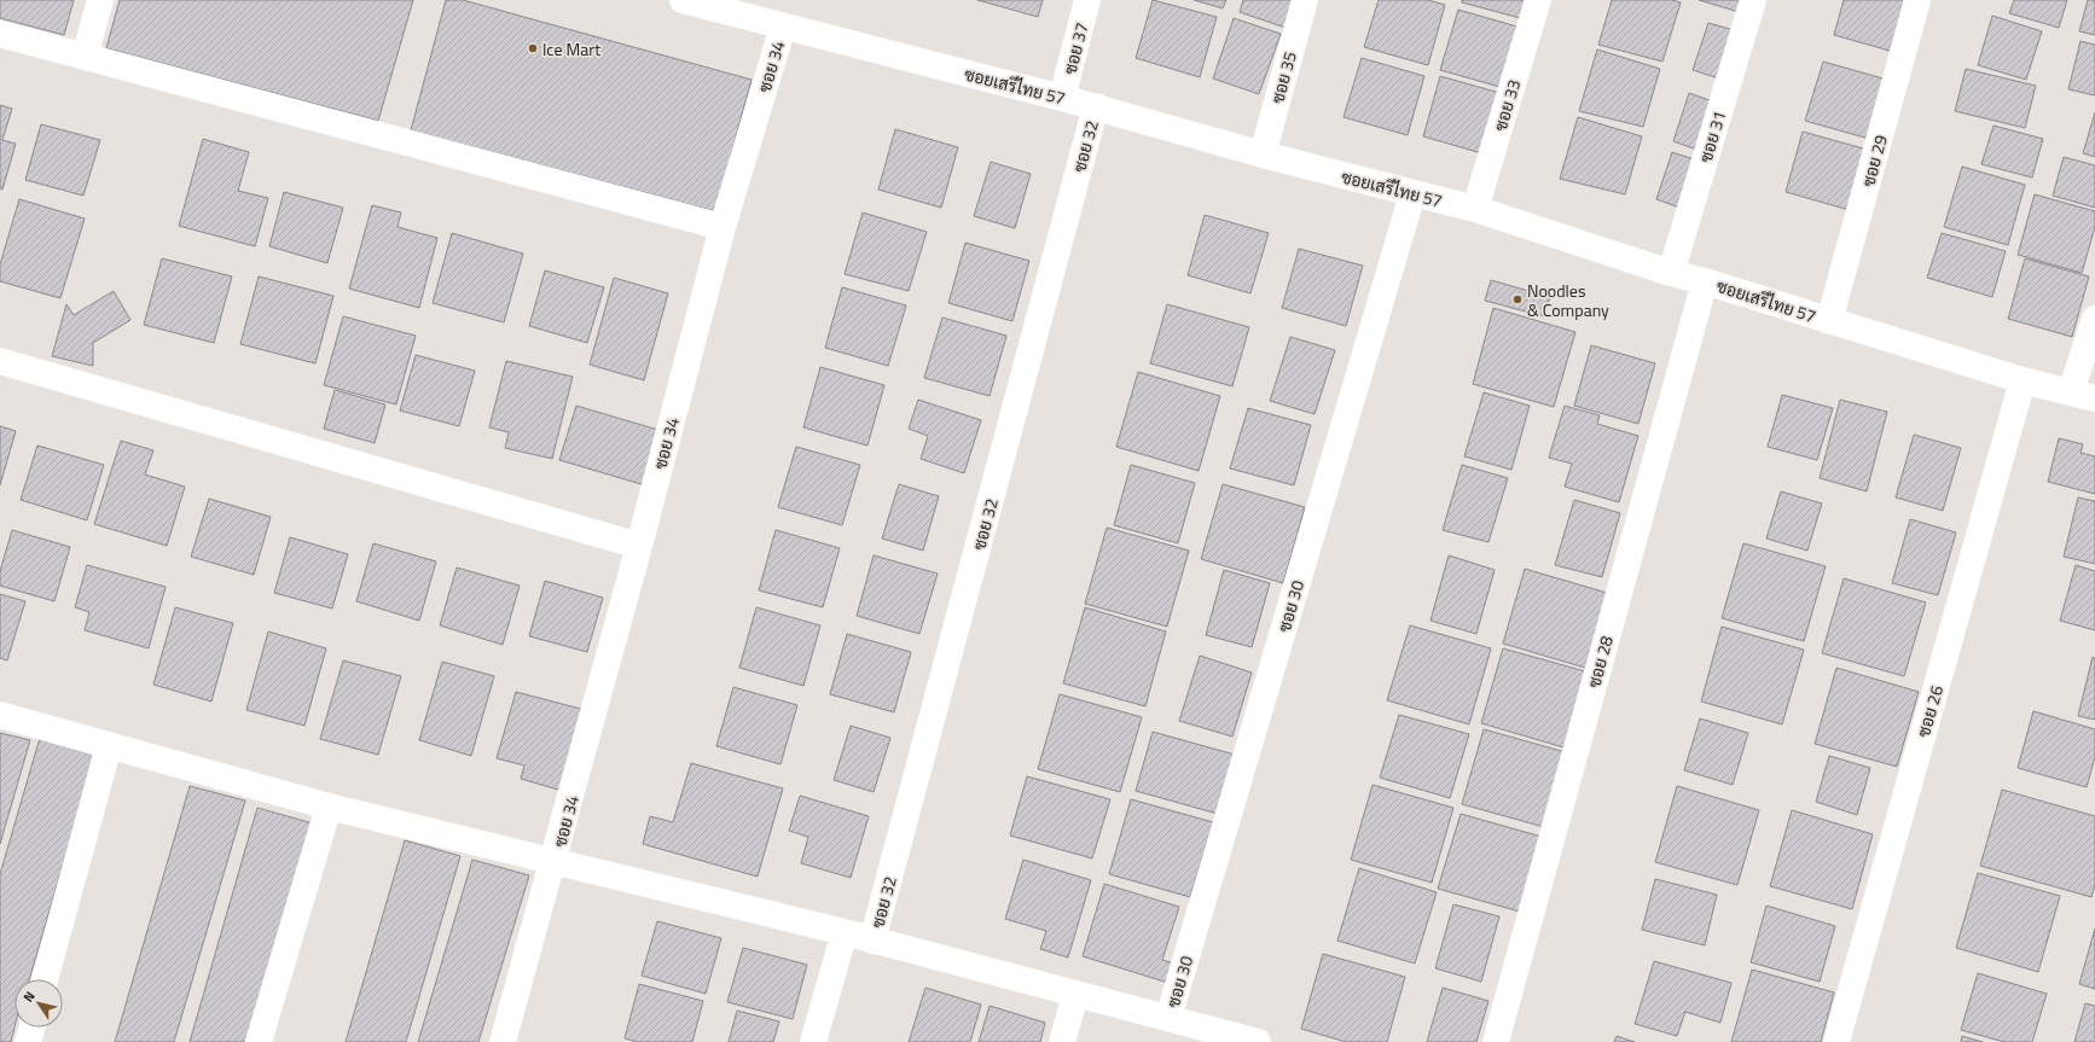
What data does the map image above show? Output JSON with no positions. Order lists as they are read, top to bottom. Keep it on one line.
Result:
{"streets":{"street":["ซอย 37","ซอย 34","ซอย 35","ซอยเสรีไทย 57","ซอย 33","ซอย 31","ซอย 32","ซอย 29","ซอย 30","ซอย 28","ซอย 26"]},"crossings":[["ซอย 37","ซอยเสรีไทย 57"],["ซอย 34","ซอยเสรีไทย 57"],["ซอย 35","ซอยเสรีไทย 57"],["ซอยเสรีไทย 57","ซอย 33"],["ซอยเสรีไทย 57","ซอย 31"],["ซอยเสรีไทย 57","ซอย 32"],["ซอยเสรีไทย 57","ซอย 29"],["ซอยเสรีไทย 57","ซอย 30"],["ซอยเสรีไทย 57","ซอย 28"],["ซอยเสรีไทย 57","ซอย 26"]],"places":["Ice Mart","Noodles & Company"],"north":"top left"}
